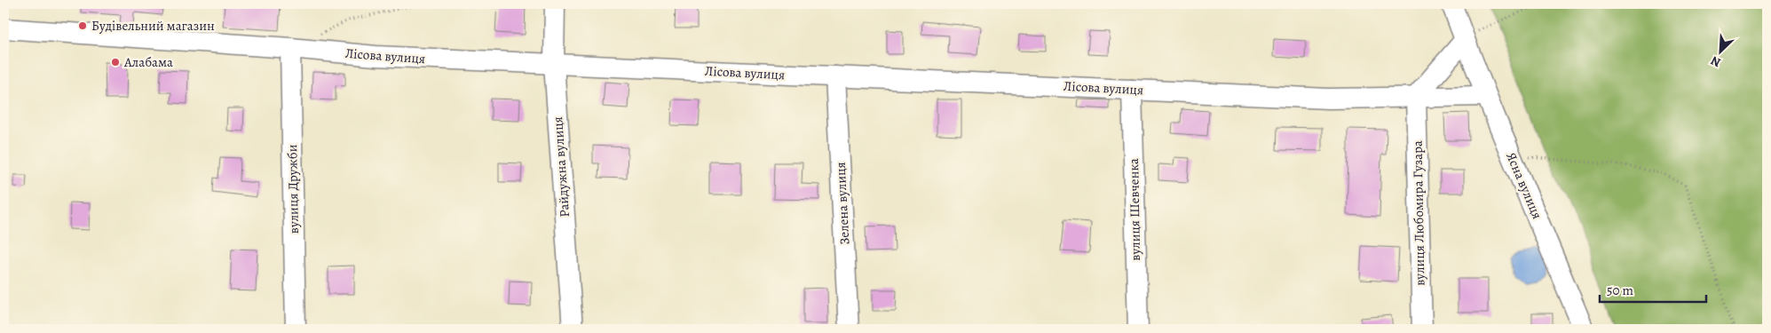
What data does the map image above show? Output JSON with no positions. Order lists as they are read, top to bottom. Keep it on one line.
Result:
{"streets":{"street":["Лісова вулиця","Райдужна вулиця","Ясна вулиця","вулиця Дружби","Зелена вулиця","вулиця Шевченка","вулиця Любомира Гузара"]},"crossings":[["Лісова вулиця","Райдужна вулиця"],["Лісова вулиця","Ясна вулиця"],["Лісова вулиця","вулиця Дружби"],["Лісова вулиця","Зелена вулиця"],["Лісова вулиця","вулиця Шевченка"],["Лісова вулиця","вулиця Любомира Гузара"]],"places":["Будівельний магазин","Алабама"],"scale_bar":"50 m","north":"bottom left"}
